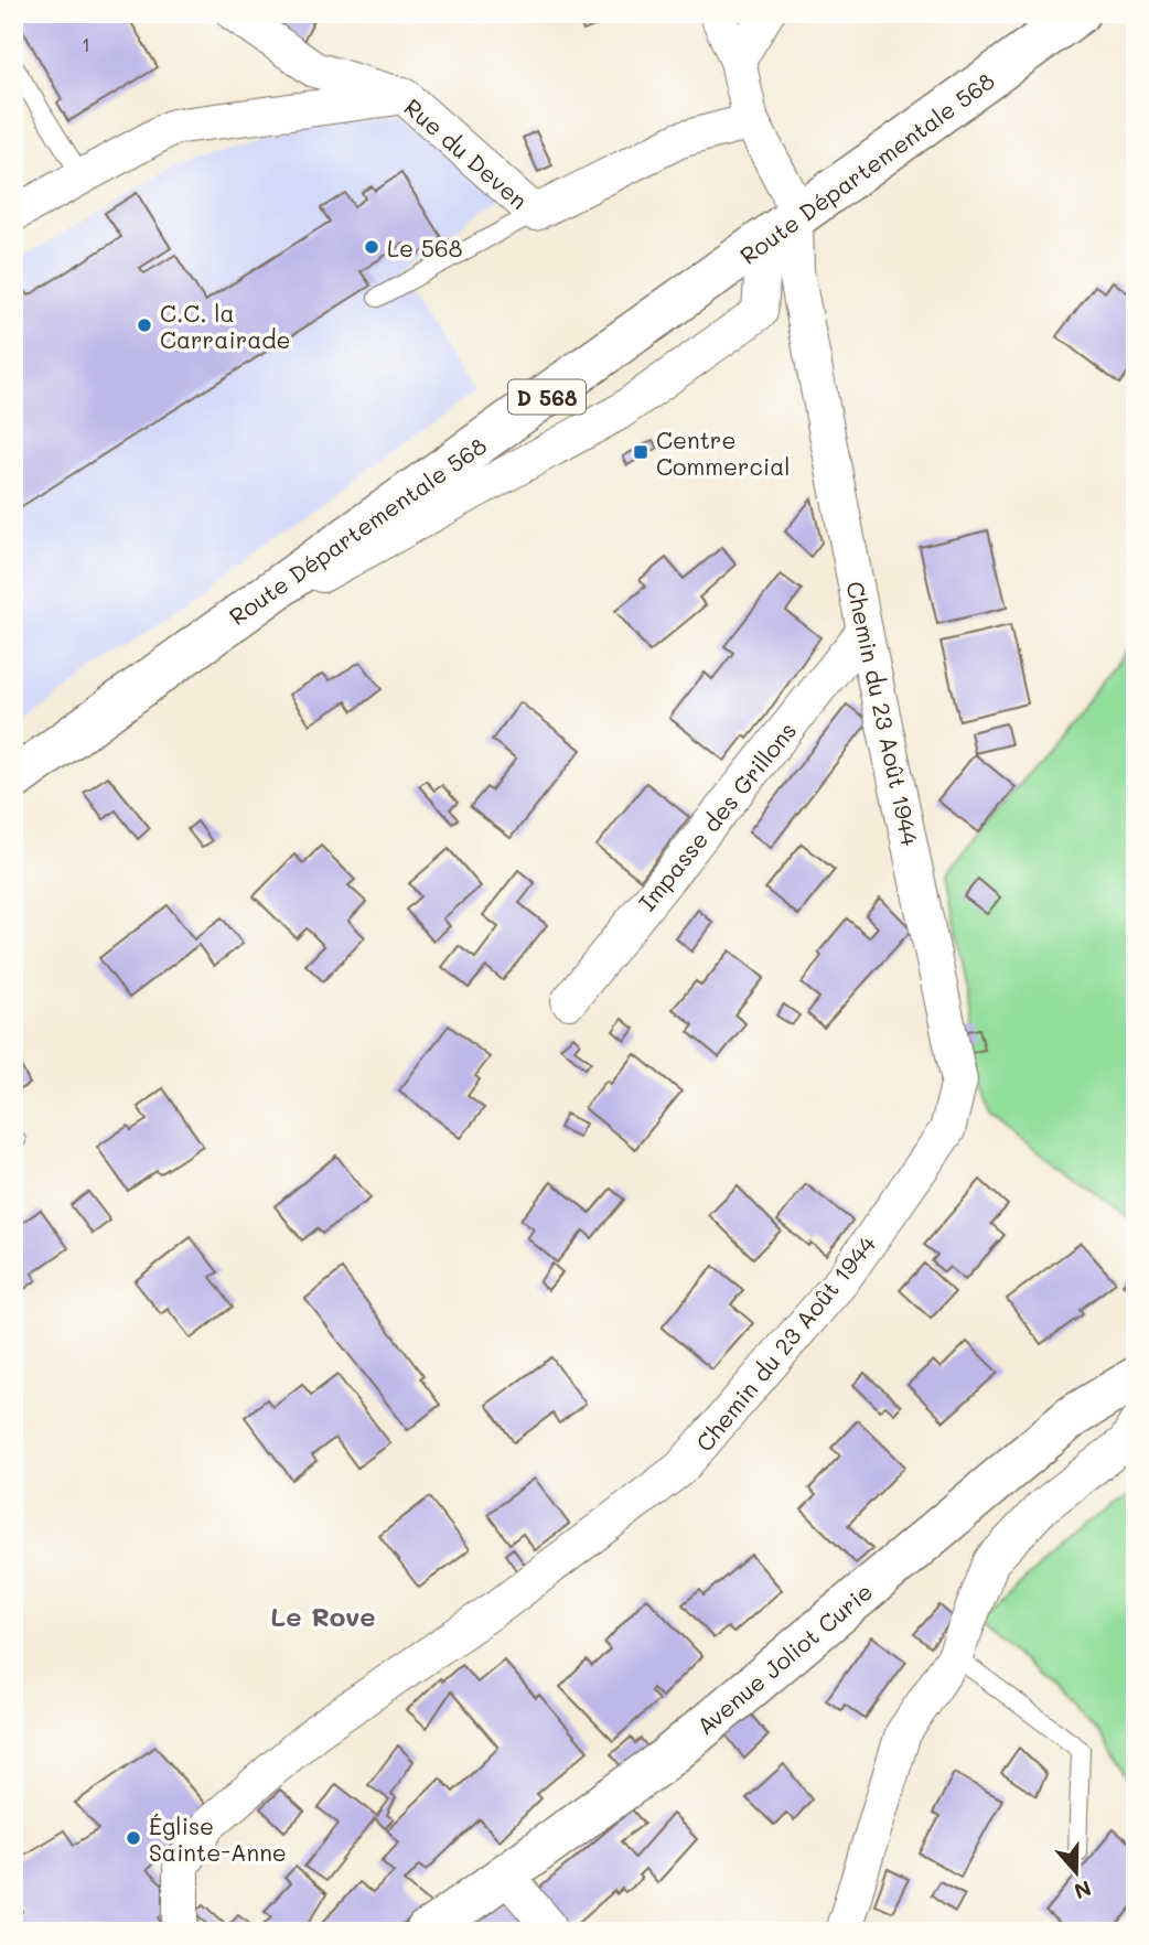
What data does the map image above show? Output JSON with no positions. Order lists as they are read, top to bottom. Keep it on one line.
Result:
{"streets":{"main road":["Route Départementale 568","D 568","Avenue Joliot Curie"],"street":["Rue du Deven","Chemin du 23 Août 1944","Impasse des Grillons"]},"crossings":[["Route Départementale 568","Chemin du 23 Août 1944"],["Chemin du 23 Août 1944","Impasse des Grillons"]],"districts":["Le Rove"],"places":{"other":["Le 568","C.C. la Carrairade","Église Sainte-Anne"],"transit":["Centre Commercial"]},"house_numbers":["1"],"north":"bottom"}
